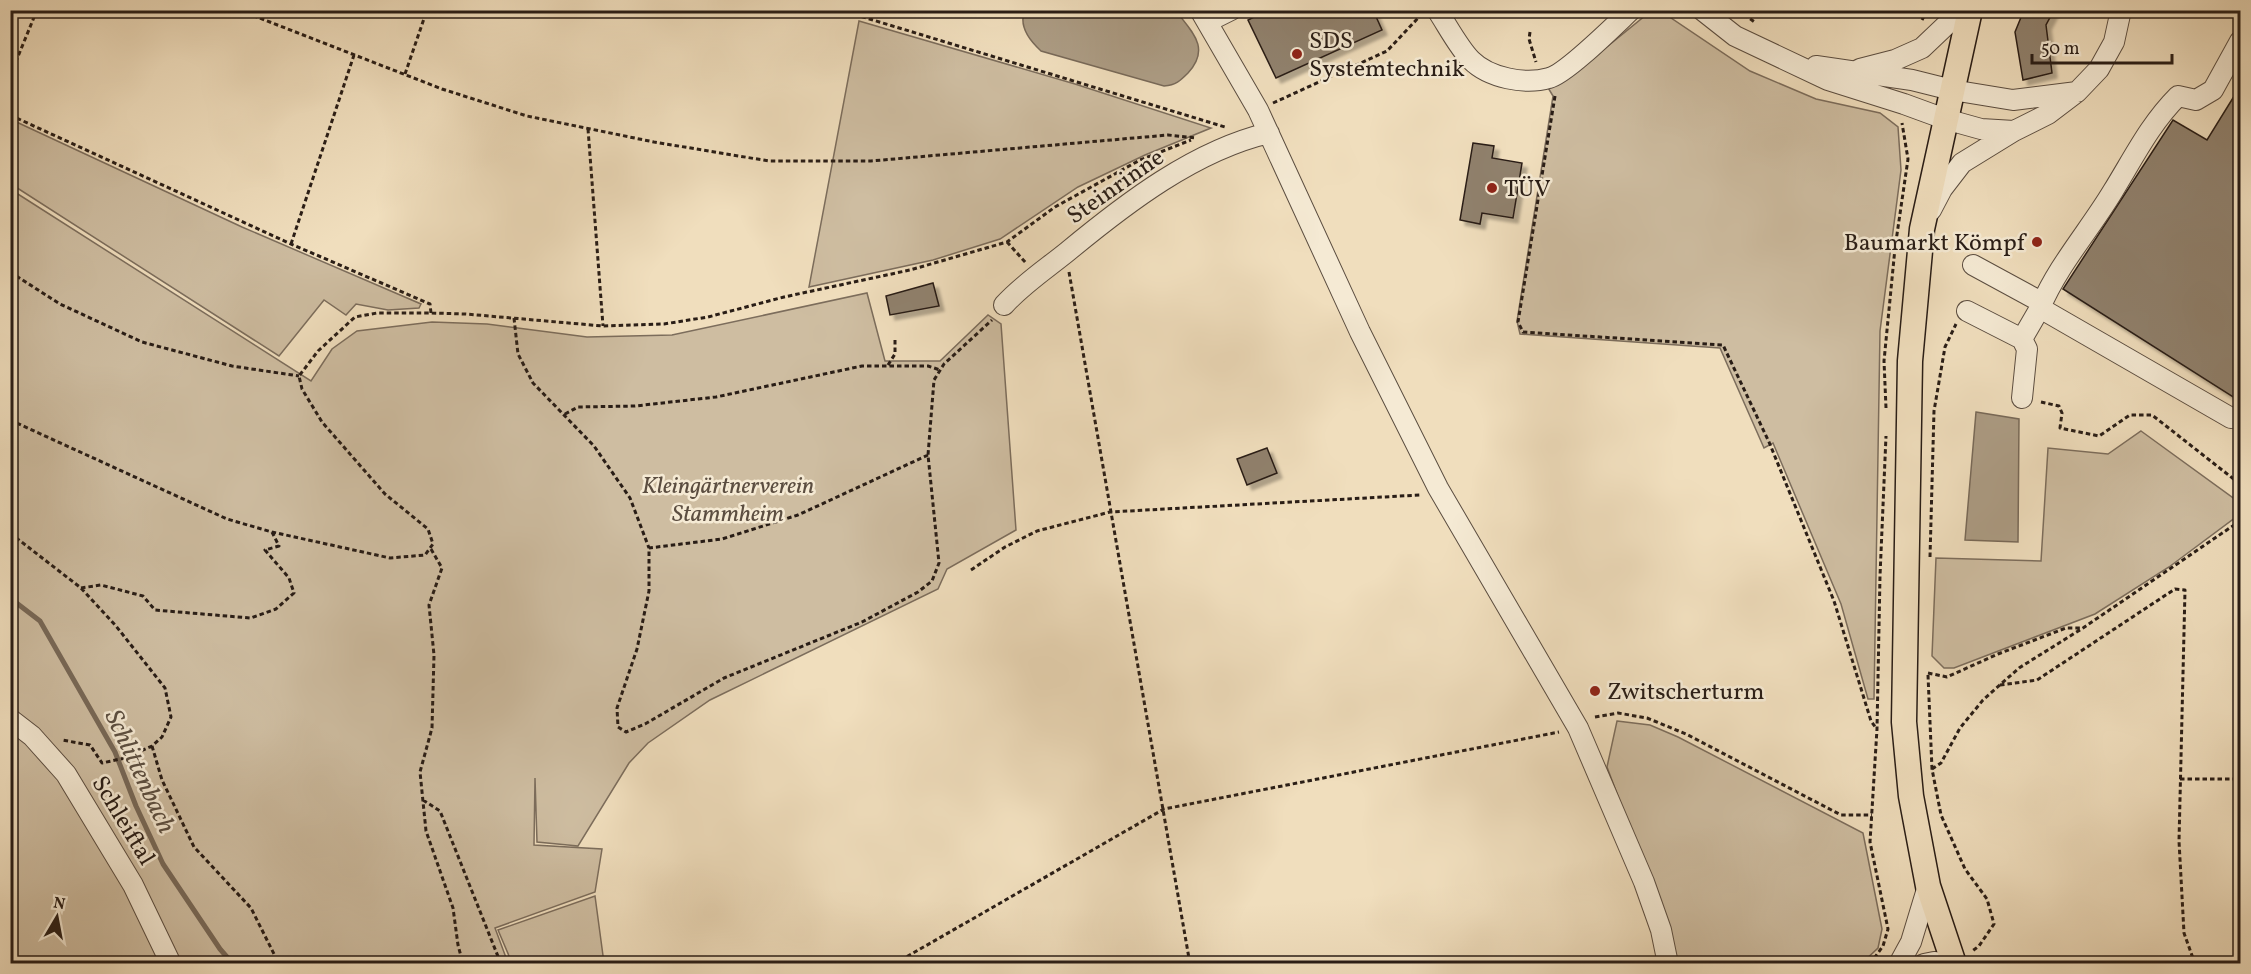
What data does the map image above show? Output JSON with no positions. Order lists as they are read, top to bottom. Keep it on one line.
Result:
{"streets":{"street":["Steinrinne","Schleiftal"]},"water":["Schlittenbach"],"parks":["Kleingärtnerverein Stammheim"],"places":["SDS Systemtechnik","TÜV","Baumarkt Kömpf","Zwitscherturm"],"scale_bar":"50 m","north":"top"}
